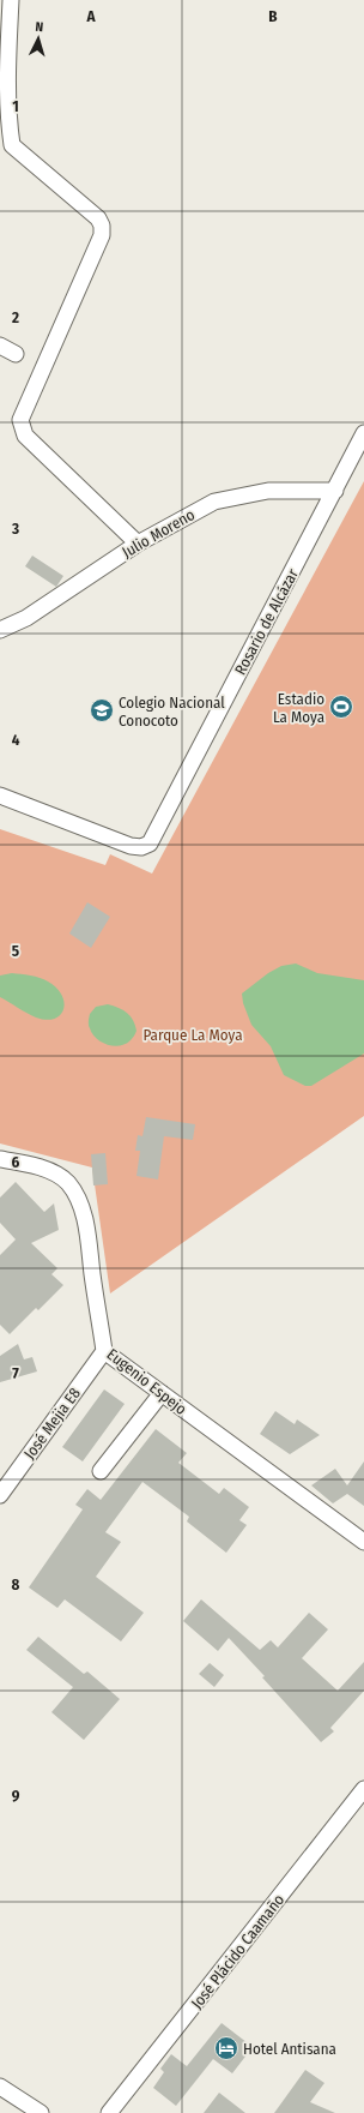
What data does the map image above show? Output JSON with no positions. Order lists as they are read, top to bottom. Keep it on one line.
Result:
{"streets":{"street":["Julio Moreno","Rosario de Alcázar","Eugenio Espejo","José Mejia E8","José Plácido Caamaño"]},"crossings":[["Julio Moreno","Rosario de Alcázar"],["Eugenio Espejo","José Mejia E8"]],"parks":["Parque La Moya"],"places":{"sports":["Estadio La Moya"],"school or university":["Colegio Nacional Conocoto"],"hotel":["Hotel Antisana"]},"north":"top","grid":{"columns":["A","B"],"rows":["1","2","3","4","5","6","7","8","9"]}}
